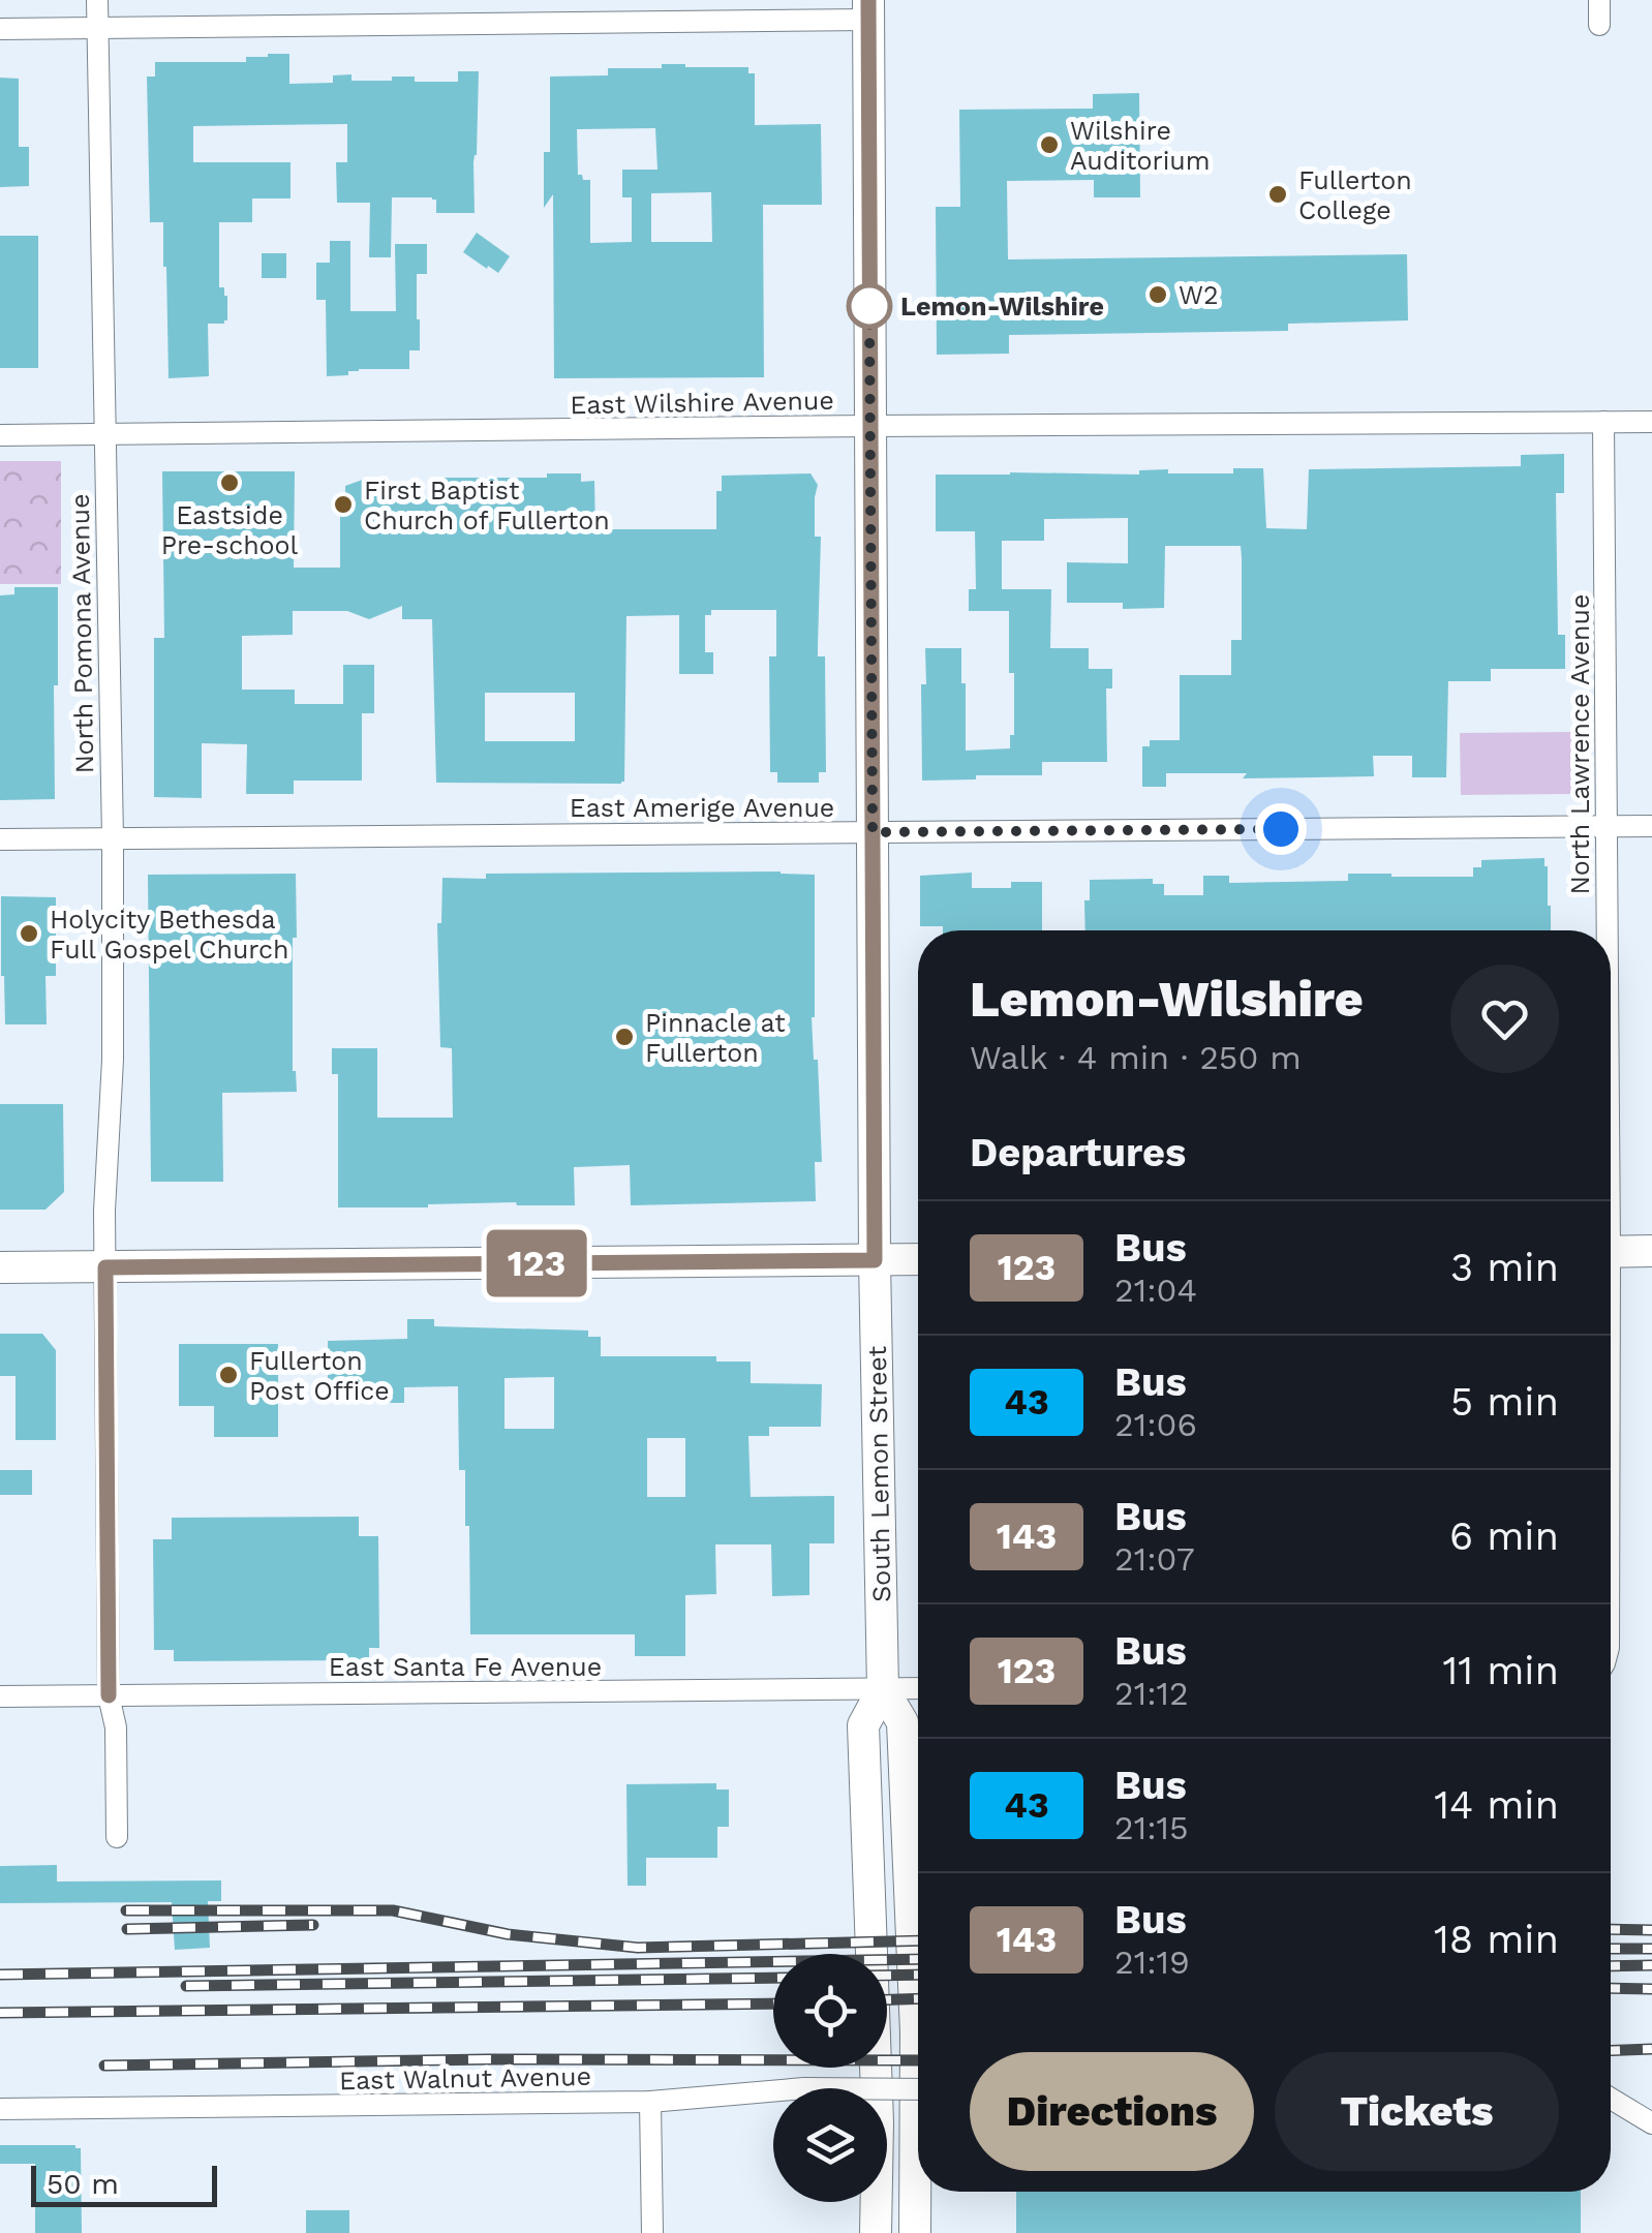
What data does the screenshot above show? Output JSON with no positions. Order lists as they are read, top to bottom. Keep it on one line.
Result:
{"streets":{"street":["East Wilshire Avenue","North Pomona Avenue","North Lawrence Avenue","East Amerige Avenue","South Lemon Street","East Santa Fe Avenue","East Walnut Avenue"]},"crossings":[["East Wilshire Avenue","North Pomona Avenue"],["East Wilshire Avenue","North Lawrence Avenue"],["East Wilshire Avenue","South Lemon Street"],["North Pomona Avenue","East Amerige Avenue"],["North Pomona Avenue","East Santa Fe Avenue"],["North Lawrence Avenue","East Amerige Avenue"],["East Amerige Avenue","South Lemon Street"],["South Lemon Street","East Santa Fe Avenue"]],"places":["Wilshire Auditorium","Fullerton College","W2","Lemon-Wilshire","Eastside Pre-school","First Baptist Church of Fullerton","Holycity Bethesda Full Gospel Church","Pinnacle at Fullerton","Fullerton Post Office"],"lines":["bus line 123"],"scale_bar":"50 m","page":{"on_map":"123","heading":[["Lemon-Wilshire","Walk · 4 min · 250 m"],"Departures"],"list":[{"mark":"123","name":"Bus","note":"21:04","value":"3 min"},{"mark":"43","name":"Bus","note":"21:06","value":"5 min"},{"mark":"143","name":"Bus","note":"21:07","value":"6 min"},{"mark":"123","name":"Bus","note":"21:12","value":"11 min"},{"mark":"43","name":"Bus","note":"21:15","value":"14 min"},{"mark":"143","name":"Bus","note":"21:19","value":"18 min"}],"buttons":["Directions","Tickets"],"scale":"50 m"}}
